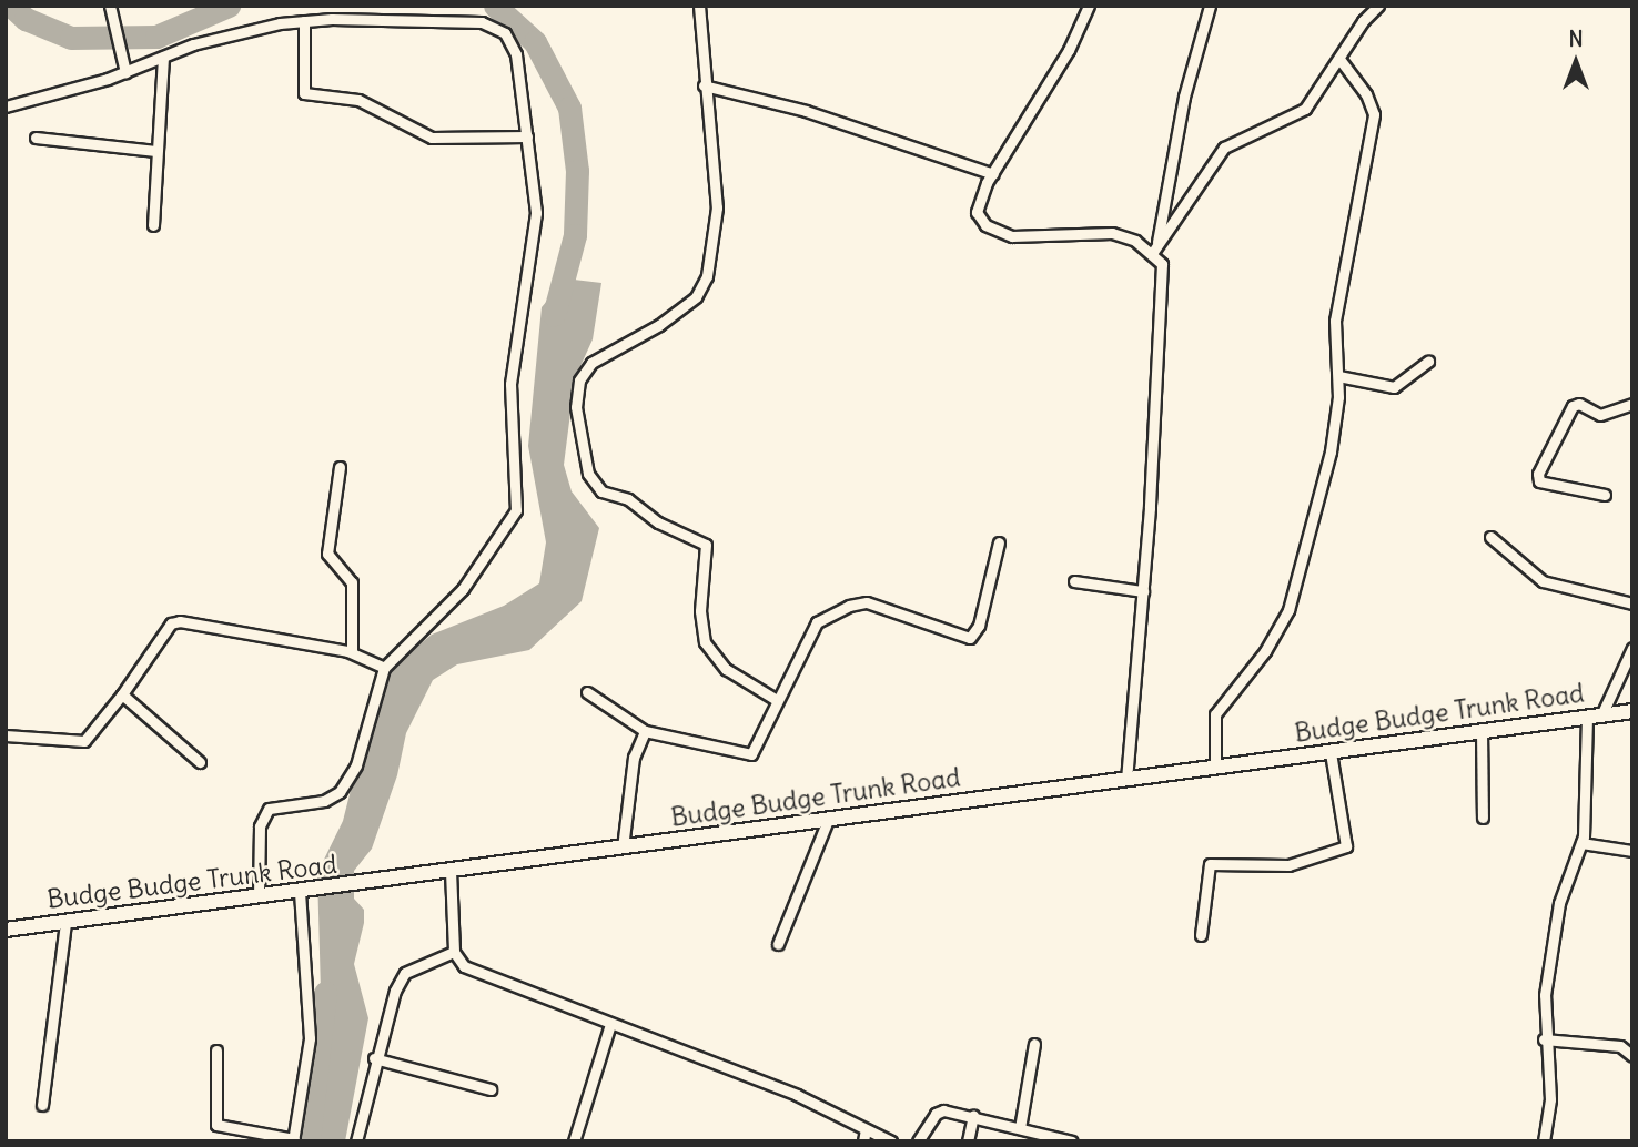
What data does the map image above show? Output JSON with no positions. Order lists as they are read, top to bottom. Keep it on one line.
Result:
{"streets":{"main road":["Budge Budge Trunk Road"]},"north":"top"}
